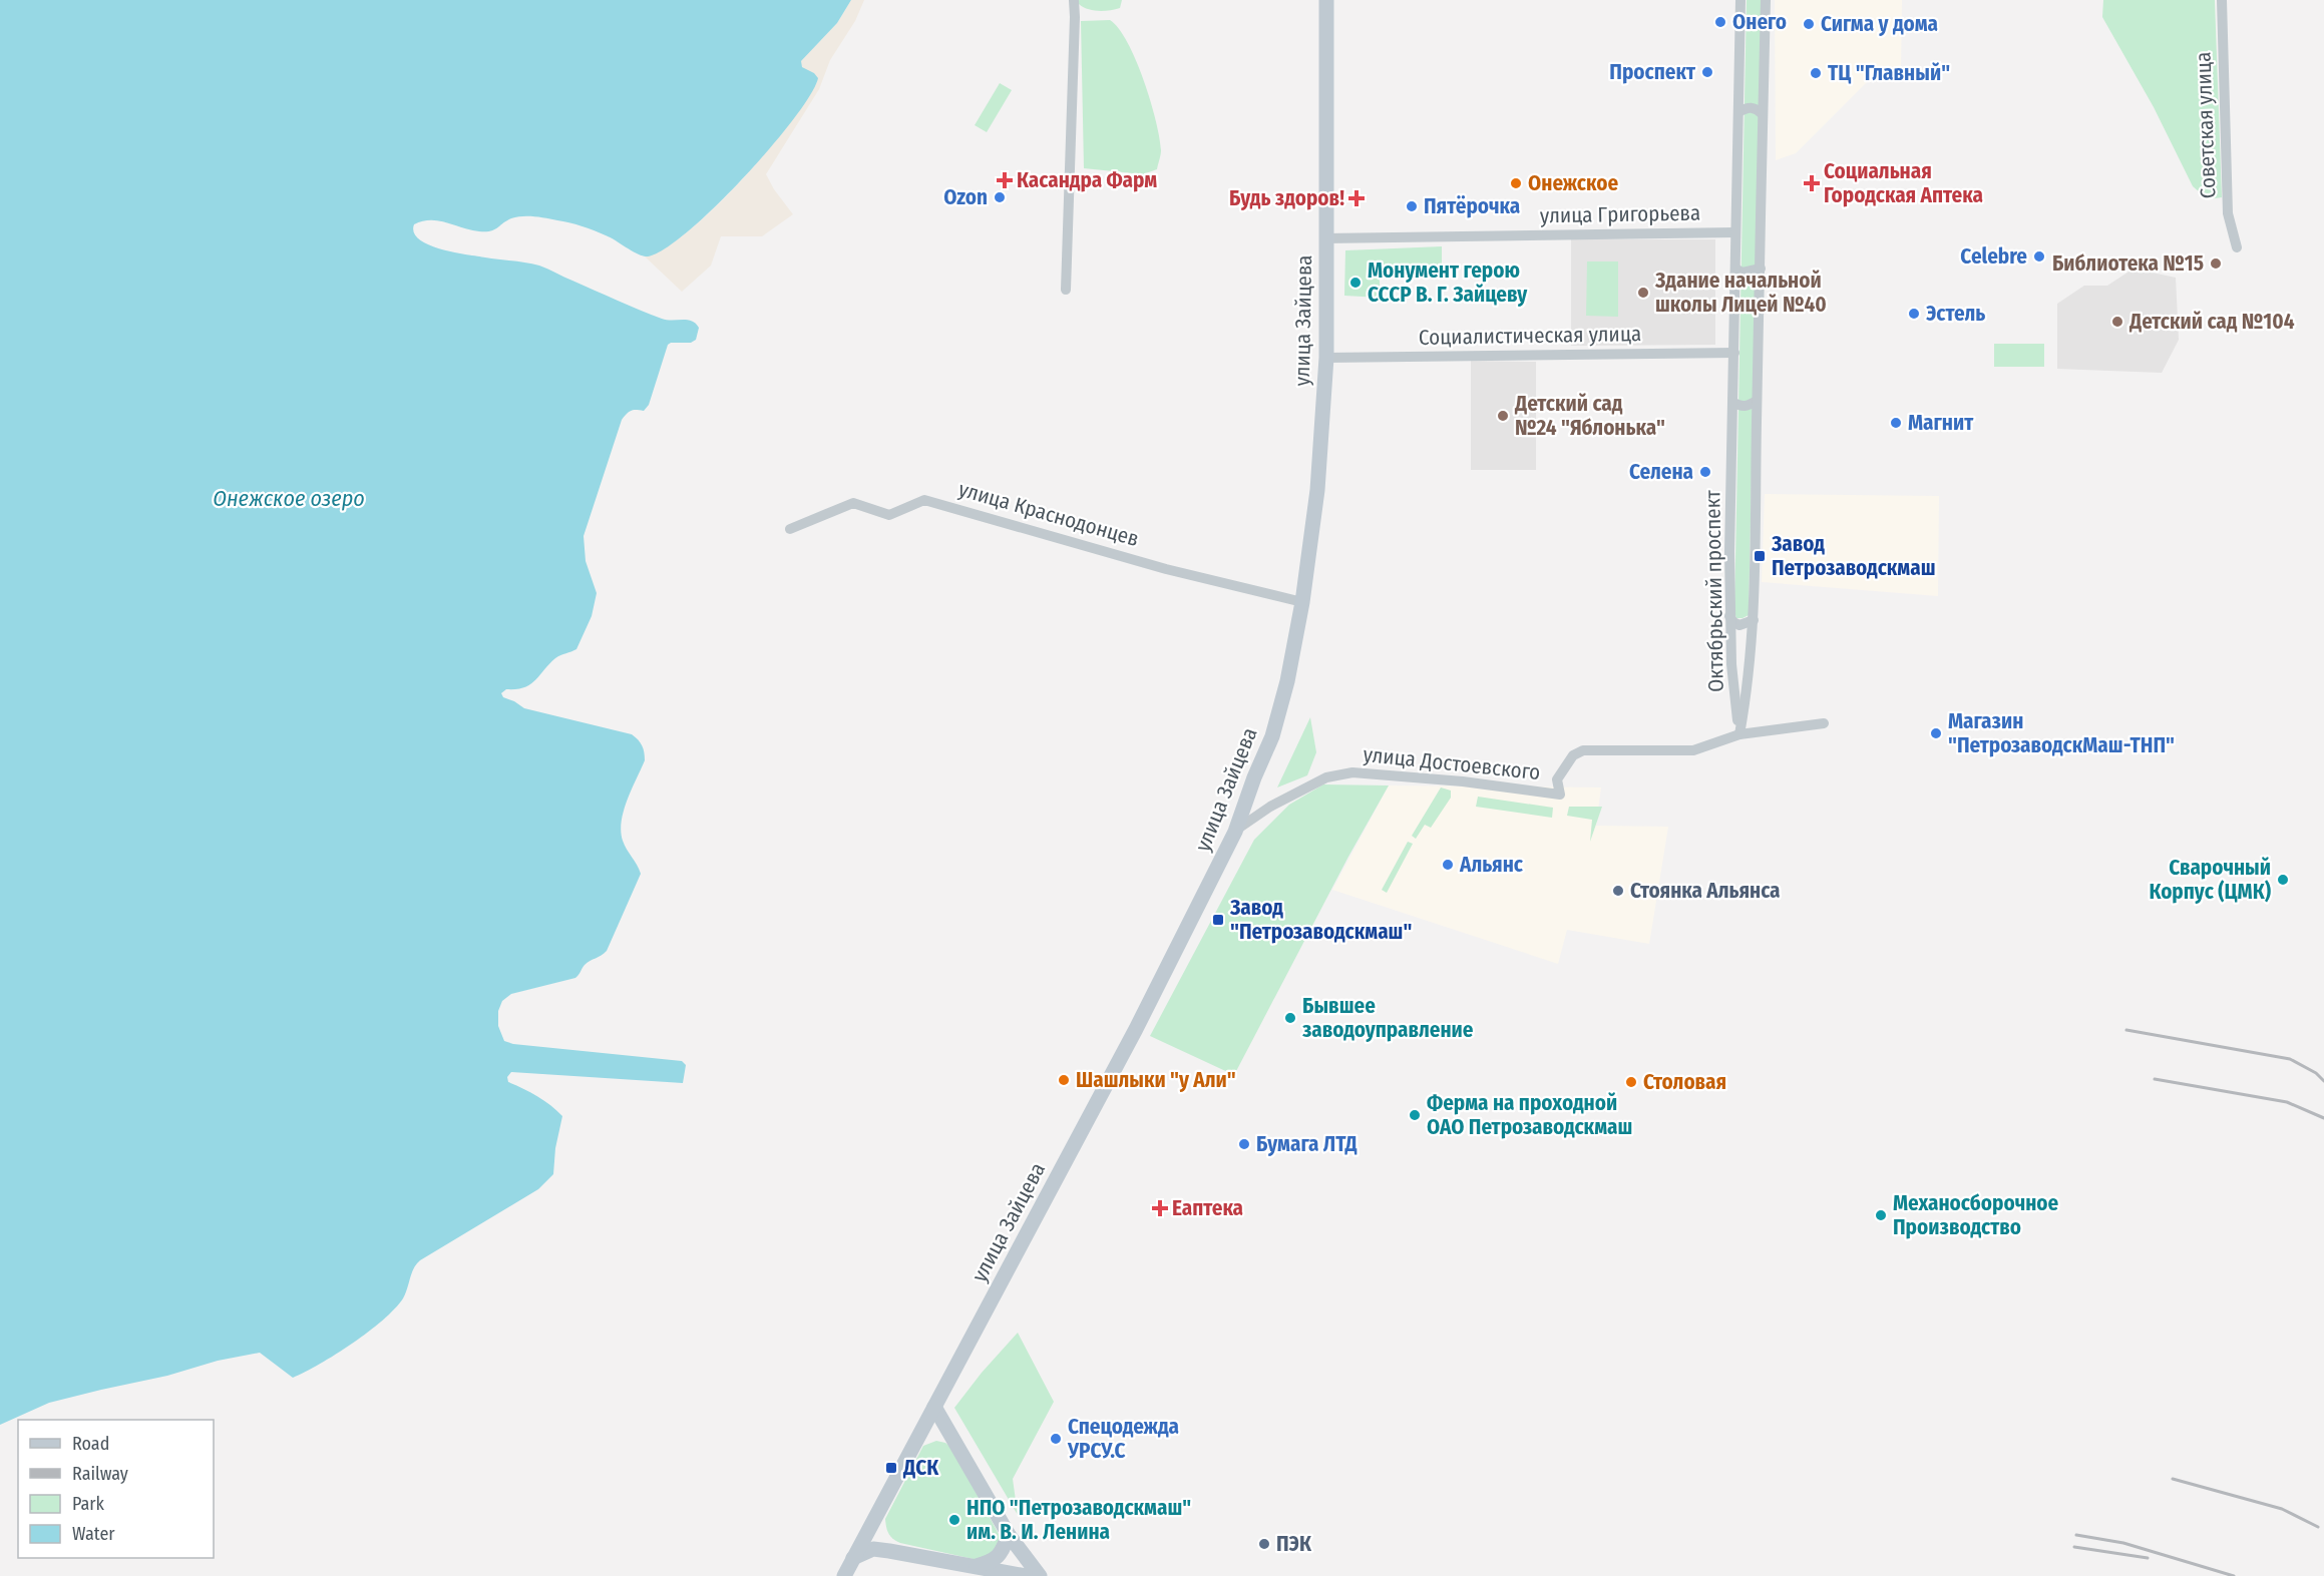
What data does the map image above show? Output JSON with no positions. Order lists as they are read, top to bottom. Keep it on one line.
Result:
{"streets":{"main road":["улица Зайцева"],"street":["Советская улица","улица Григорьева","Социалистическая улица","улица Краснодонцев","Октябрьский проспект","улица Достоевского"]},"crossings":[["улица Григорьева","улица Зайцева"],["улица Григорьева","Октябрьский проспект"],["улица Зайцева","Социалистическая улица"],["улица Зайцева","улица Краснодонцев"],["улица Зайцева","улица Достоевского"],["Социалистическая улица","Октябрьский проспект"],["Октябрьский проспект","улица Достоевского"]],"water":["Онежское озеро"],"places":{"other":["Онего","Сигма у дома","Проспект","ТЦ \"Главный\"","Онежское","Ozon","Пятёрочка","Celebre","Библиотека №15","Монумент герою СССР В. Г. Зайцеву","Здание начальной школы Лицей №40","Эстель","Детский сад №104","Детский сад №24 \"Яблонька\"","Магнит","Селена","Магазин \"ПетрозаводскМаш-ТНП\"","Альянс","Сварочный Корпус (ЦМК)","Стоянка Альянса","Бывшее заводоуправление","Шашлыки \"у Али\"","Столовая","Ферма на проходной ОАО Петрозаводскмаш","Бумага ЛТД","Механосборочное Производство","Спецодежда УРСУ.С","НПО \"Петрозаводскмаш\" им. В. И. Ленина","ПЭК"],"health":["Касандра Фарм","Социальная Городская Аптека","Будь здоров!","Еаптека"],"transit":["Завод Петрозаводскмаш","Завод \"Петрозаводскмаш\"","ДСК"]},"legend":["Road","Railway","Park","Water"]}
